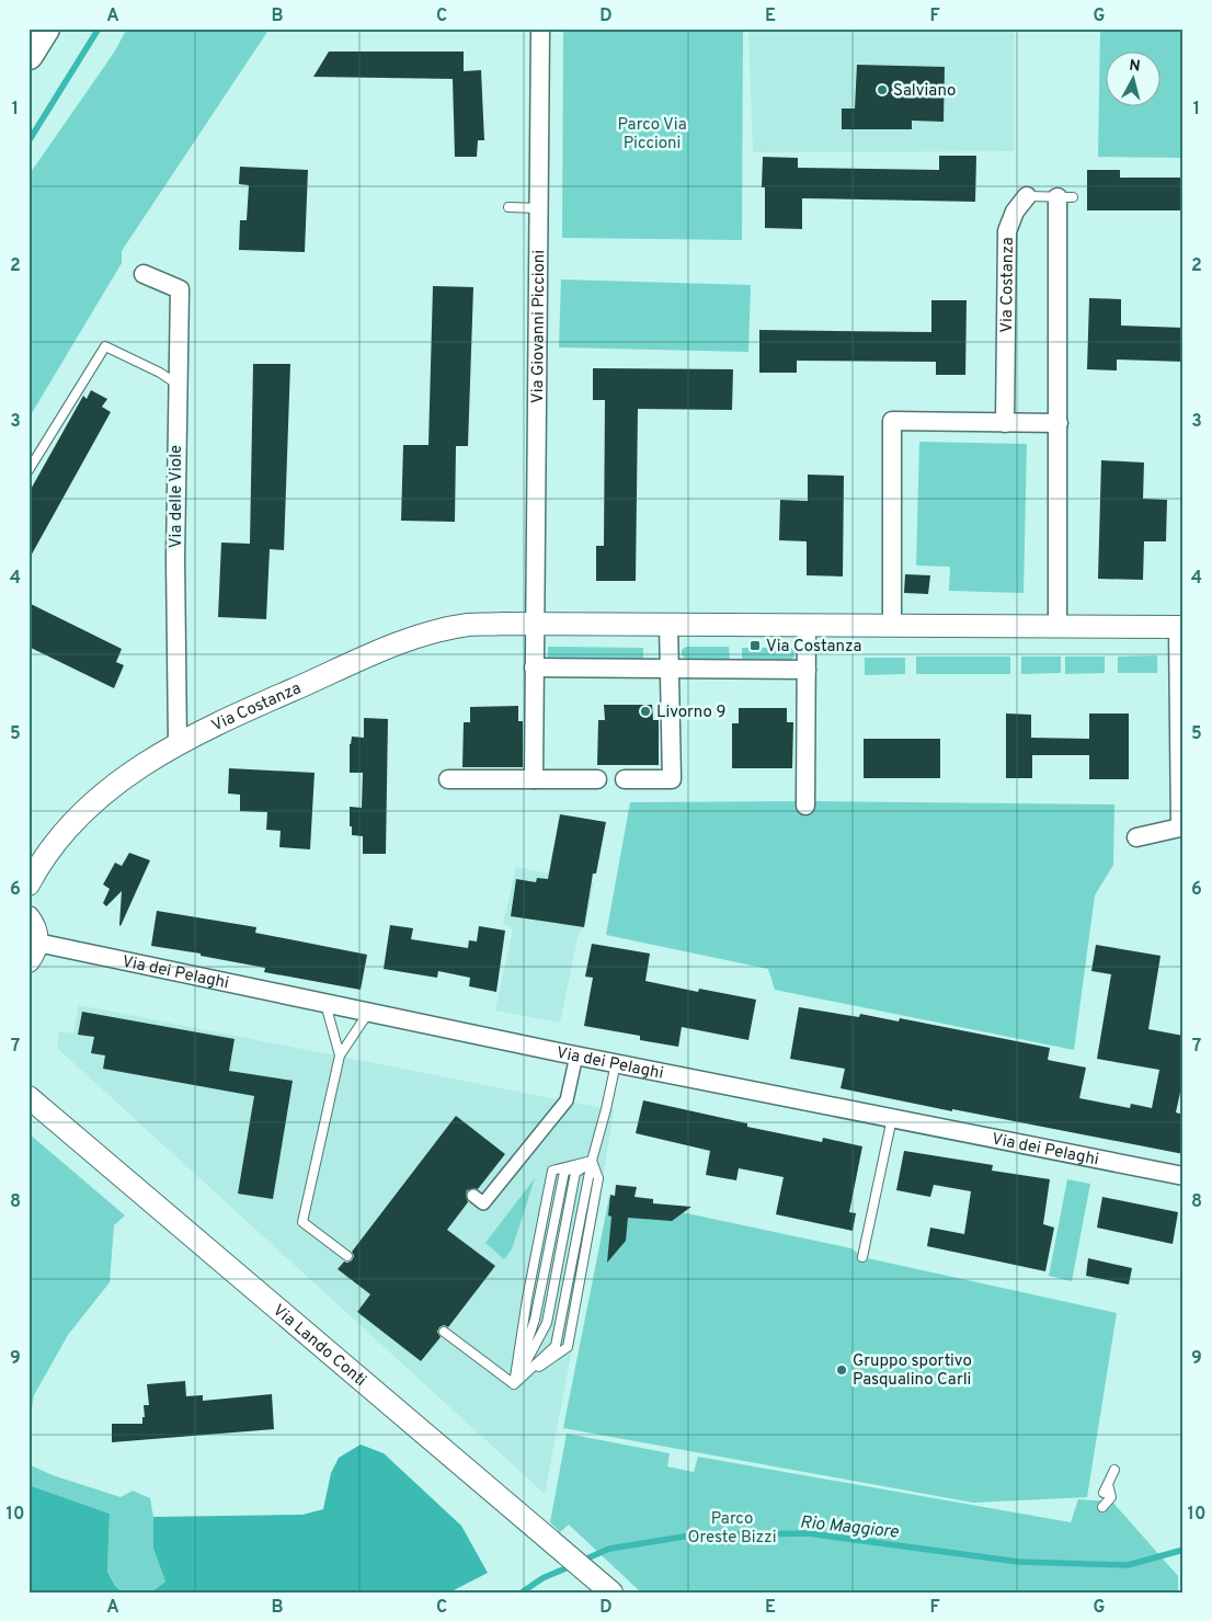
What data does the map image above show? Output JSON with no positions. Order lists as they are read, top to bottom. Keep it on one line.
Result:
{"streets":{"street":["Via Costanza","Via Giovanni Piccioni","Via delle Viole","Via dei Pelaghi","Via Lando Conti"]},"crossings":[["Via Costanza","Via Giovanni Piccioni"],["Via Costanza","Via delle Viole"]],"water":["Rio Maggiore"],"parks":["Parco Via Piccioni","Parco Oreste Bizzi"],"places":{"other":["Salviano","Livorno 9","Gruppo sportivo Pasqualino Carli"],"transit":["Via Costanza"]},"north":"top","grid":{"columns":["A","B","C","D","E","F","G"],"rows":["1","2","3","4","5","6","7","8","9","10"]}}
